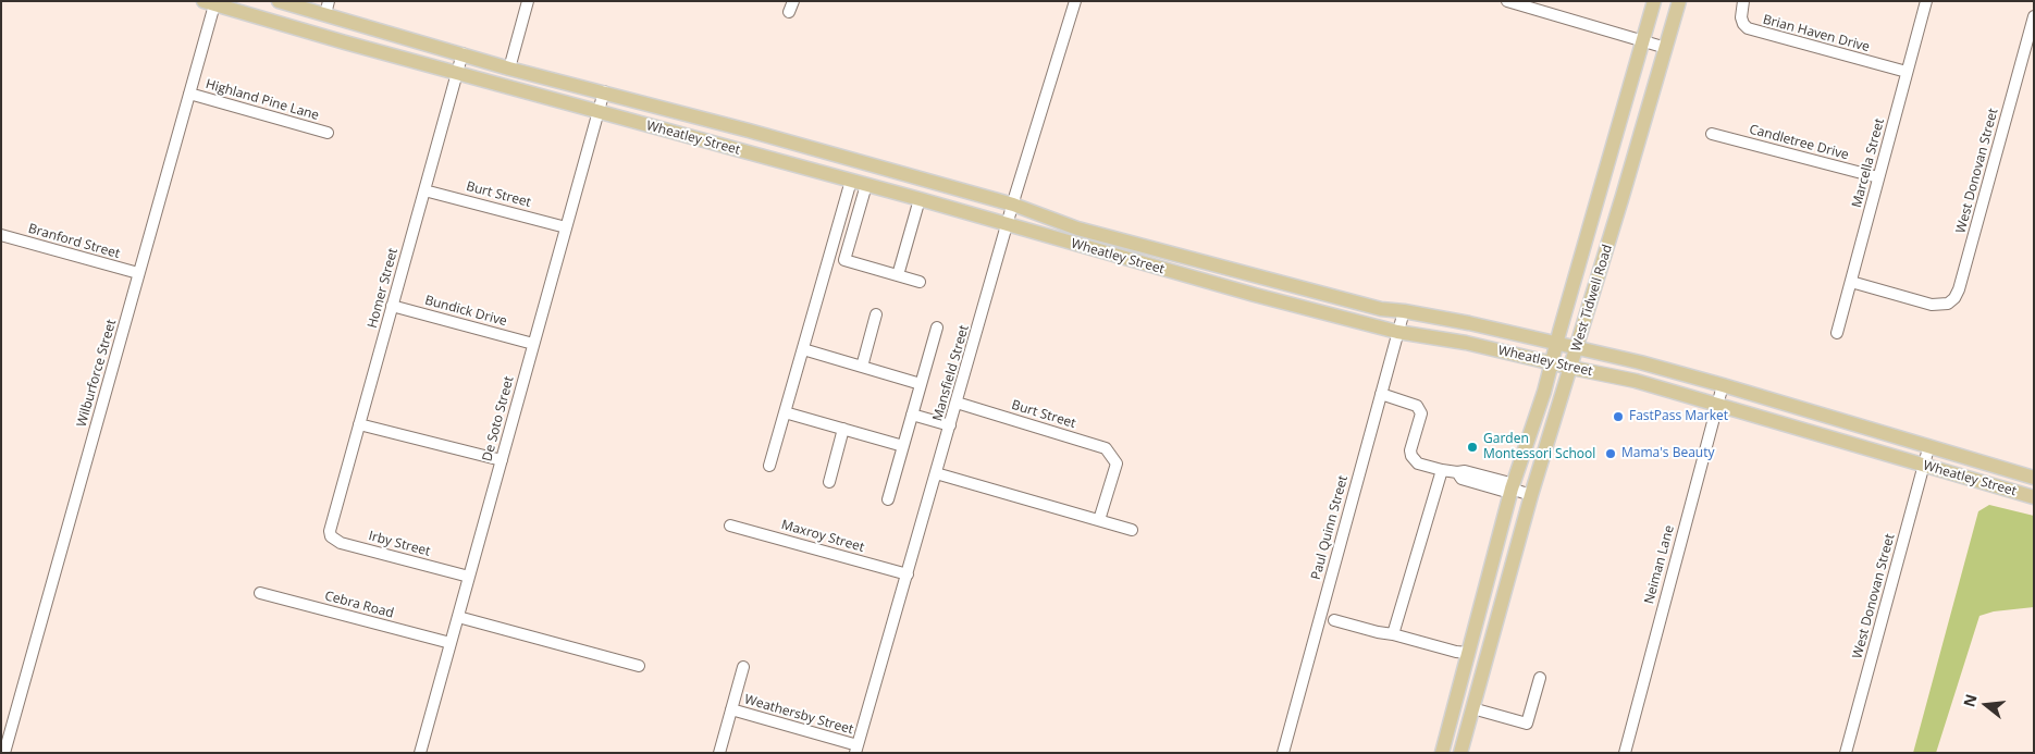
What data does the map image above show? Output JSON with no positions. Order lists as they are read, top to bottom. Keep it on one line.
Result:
{"streets":{"main road":["Wheatley Street","West Tidwell Road"],"street":["Brian Haven Drive","Highland Pine Lane","Candletree Drive","Marcella Street","West Donovan Street","Burt Street","Branford Street","Homer Street","Bundick Drive","Wilburforce Street","Mansfield Street","De Soto Street","Paul Quinn Street","Maxroy Street","Irby Street","Neiman Lane","Cebra Road","Weathersby Street"]},"crossings":[["Brian Haven Drive","Marcella Street"],["Highland Pine Lane","Wilburforce Street"],["Wheatley Street","West Donovan Street"],["Wheatley Street","Homer Street"],["Wheatley Street","West Tidwell Road"],["Wheatley Street","Wilburforce Street"],["Wheatley Street","Mansfield Street"],["Wheatley Street","De Soto Street"],["Wheatley Street","Paul Quinn Street"],["Wheatley Street","Neiman Lane"],["Candletree Drive","Marcella Street"],["Marcella Street","West Donovan Street"],["Burt Street","Homer Street"],["Burt Street","Mansfield Street"],["Burt Street","De Soto Street"],["Branford Street","Wilburforce Street"],["Homer Street","Bundick Drive"],["Homer Street","Irby Street"],["Bundick Drive","De Soto Street"],["Mansfield Street","Maxroy Street"],["Mansfield Street","Weathersby Street"],["De Soto Street","Irby Street"],["De Soto Street","Cebra Road"]],"places":["FastPass Market","Garden Montessori School","Mama's Beauty"],"north":"left"}
